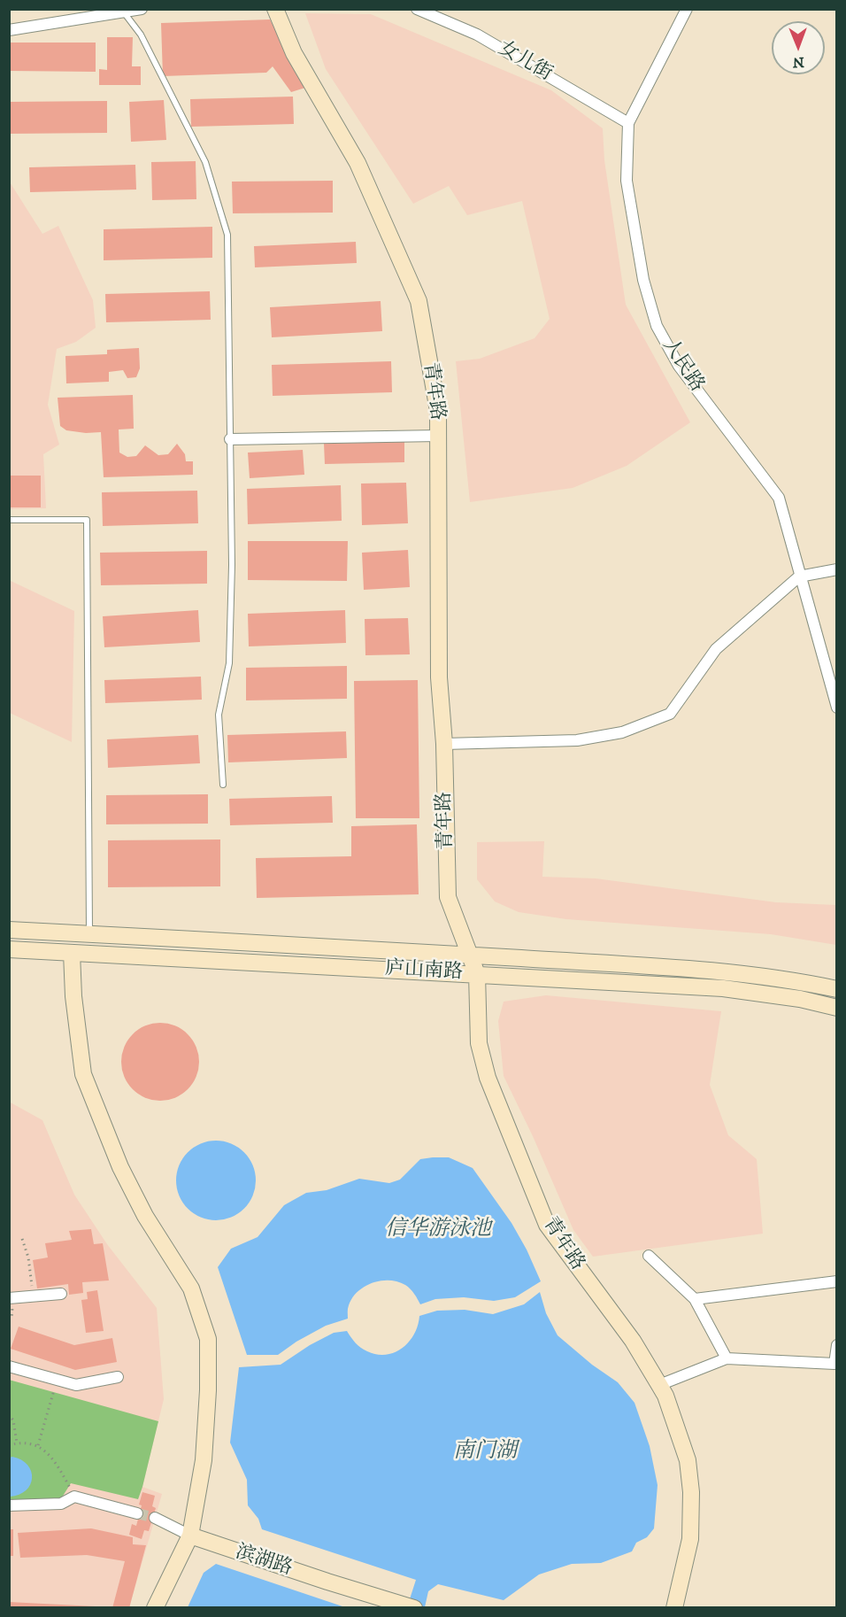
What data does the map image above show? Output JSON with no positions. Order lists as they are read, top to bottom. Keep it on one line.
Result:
{"streets":{"main road":["青年路","庐山南路","滨湖路"],"street":["女儿街","人民路"]},"crossings":[["女儿街","人民路"],["青年路","庐山南路"]],"water":["信华游泳池","南门湖"],"north":"bottom"}
